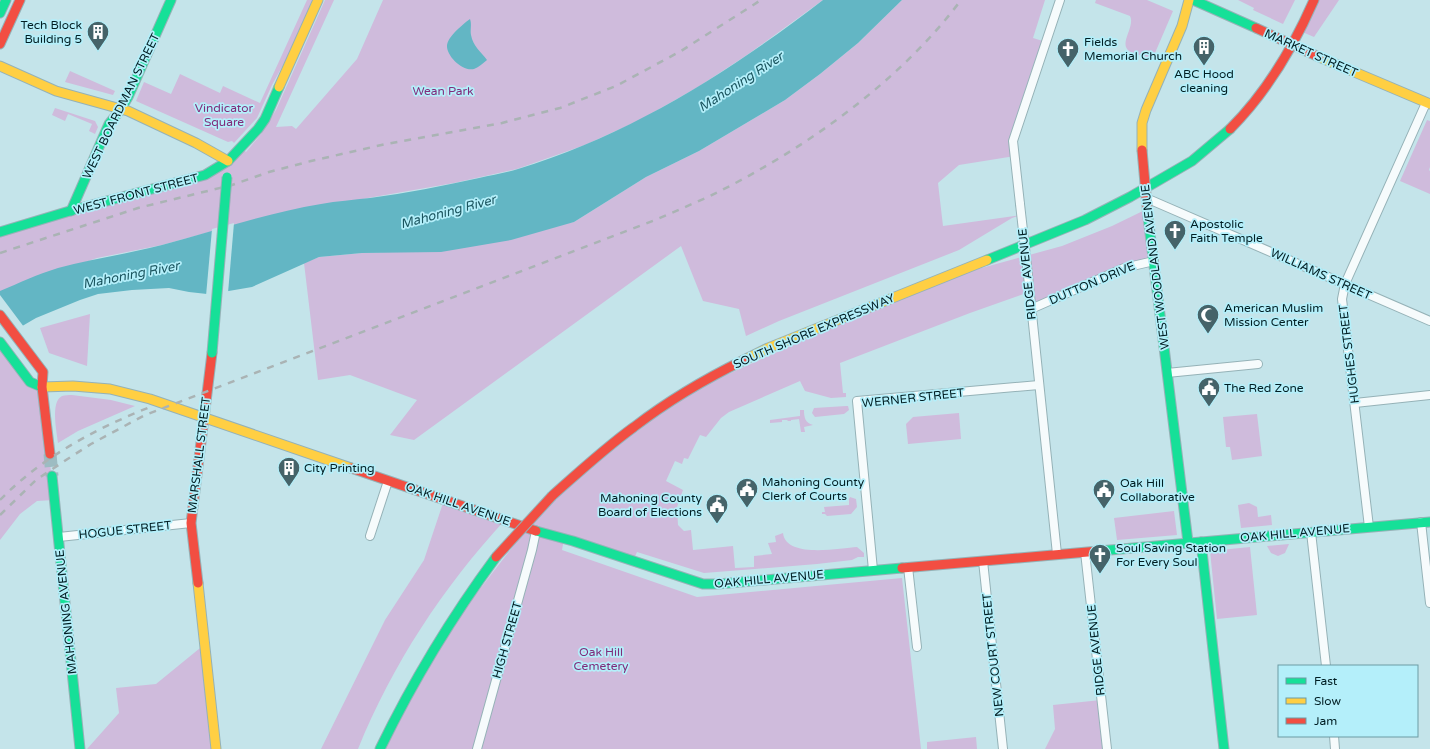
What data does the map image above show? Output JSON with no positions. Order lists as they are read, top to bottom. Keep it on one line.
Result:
{"streets":{"main road":["MARKET STREET","WEST BOARDMAN STREET","WEST FRONT STREET","WEST WOODLAND AVENUE","SOUTH SHORE EXPRESSWAY","MARSHALL STREET","OAK HILL AVENUE","MAHONING AVENUE"],"street":["RIDGE AVENUE","WILLIAMS STREET","DUTTON DRIVE","HUGHES STREET","WERNER STREET","HOGUE STREET","HIGH STREET","NEW COURT STREET"]},"crossings":[["MARKET STREET","HUGHES STREET"],["WEST BOARDMAN STREET","WEST FRONT STREET"],["WEST FRONT STREET","MARSHALL STREET"],["WEST WOODLAND AVENUE","WILLIAMS STREET"],["WEST WOODLAND AVENUE","DUTTON DRIVE"],["WEST WOODLAND AVENUE","OAK HILL AVENUE"],["RIDGE AVENUE","DUTTON DRIVE"],["RIDGE AVENUE","WERNER STREET"],["RIDGE AVENUE","OAK HILL AVENUE"],["WILLIAMS STREET","HUGHES STREET"],["HUGHES STREET","OAK HILL AVENUE"],["WERNER STREET","OAK HILL AVENUE"],["MARSHALL STREET","OAK HILL AVENUE"],["MARSHALL STREET","HOGUE STREET"],["OAK HILL AVENUE","HIGH STREET"],["OAK HILL AVENUE","NEW COURT STREET"],["HOGUE STREET","MAHONING AVENUE"]],"water":["Mahoning River"],"parks":["Wean Park","Vindicator Square","Oak Hill Cemetery"],"places":{"building":["Tech Block Building 5","ABC Hood cleaning","City Printing"],"church":["Fields Memorial Church","Apostolic Faith Temple","Soul Saving Station For Every Soul"],"mosque":["American Muslim Mission Center"],"public building":["The Red Zone","Mahoning County Clerk of Courts","Oak Hill Collaborative","Mahoning County Board of Elections"]},"legend":["Fast","Slow","Jam"]}
